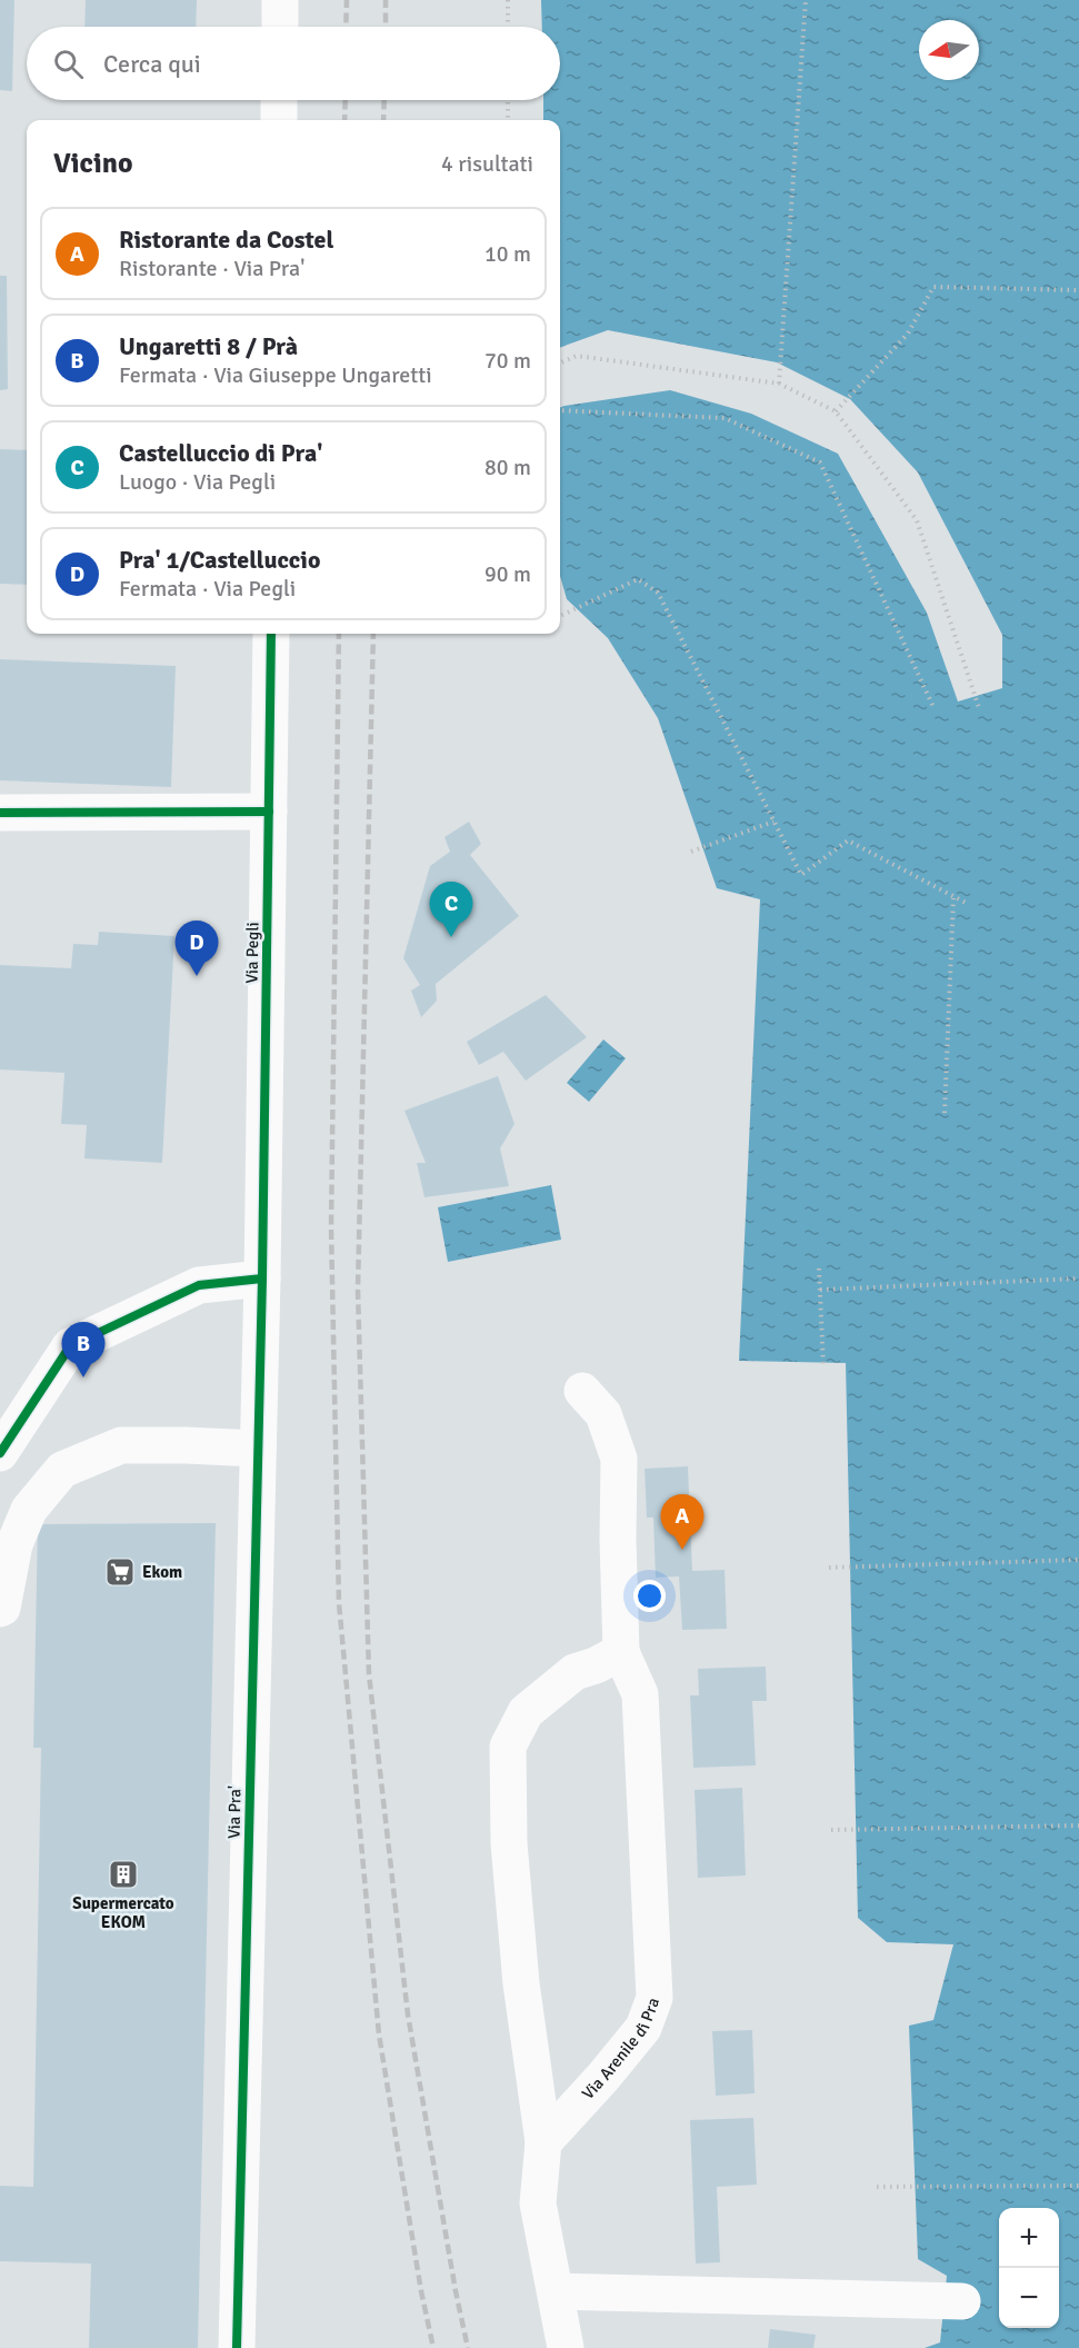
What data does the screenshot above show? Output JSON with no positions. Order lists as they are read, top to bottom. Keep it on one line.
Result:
{"streets":{"main road":["Via Pegli","Via Pra'","Via Arenile di Pra"]},"crossings":[["Via Pegli","Via Pra'"]],"places":{"supermarket":["Ekom"],"building":["Supermercato EKOM"]},"north":"left","page":{"search":"Cerca qui","heading":["Vicino","4 risultati"],"list":[{"mark":"A","name":"Ristorante da Costel","note":"Ristorante · Via Pra'","value":"10 m"},{"mark":"B","name":"Ungaretti 8 / Prà","note":"Fermata · Via Giuseppe Ungaretti","value":"70 m"},{"mark":"C","name":"Castelluccio di Pra'","note":"Luogo · Via Pegli","value":"80 m"},{"mark":"D","name":"Pra' 1/Castelluccio","note":"Fermata · Via Pegli","value":"90 m"}],"pins":["C","D","B","A"],"map_buttons":["+","−"]}}
